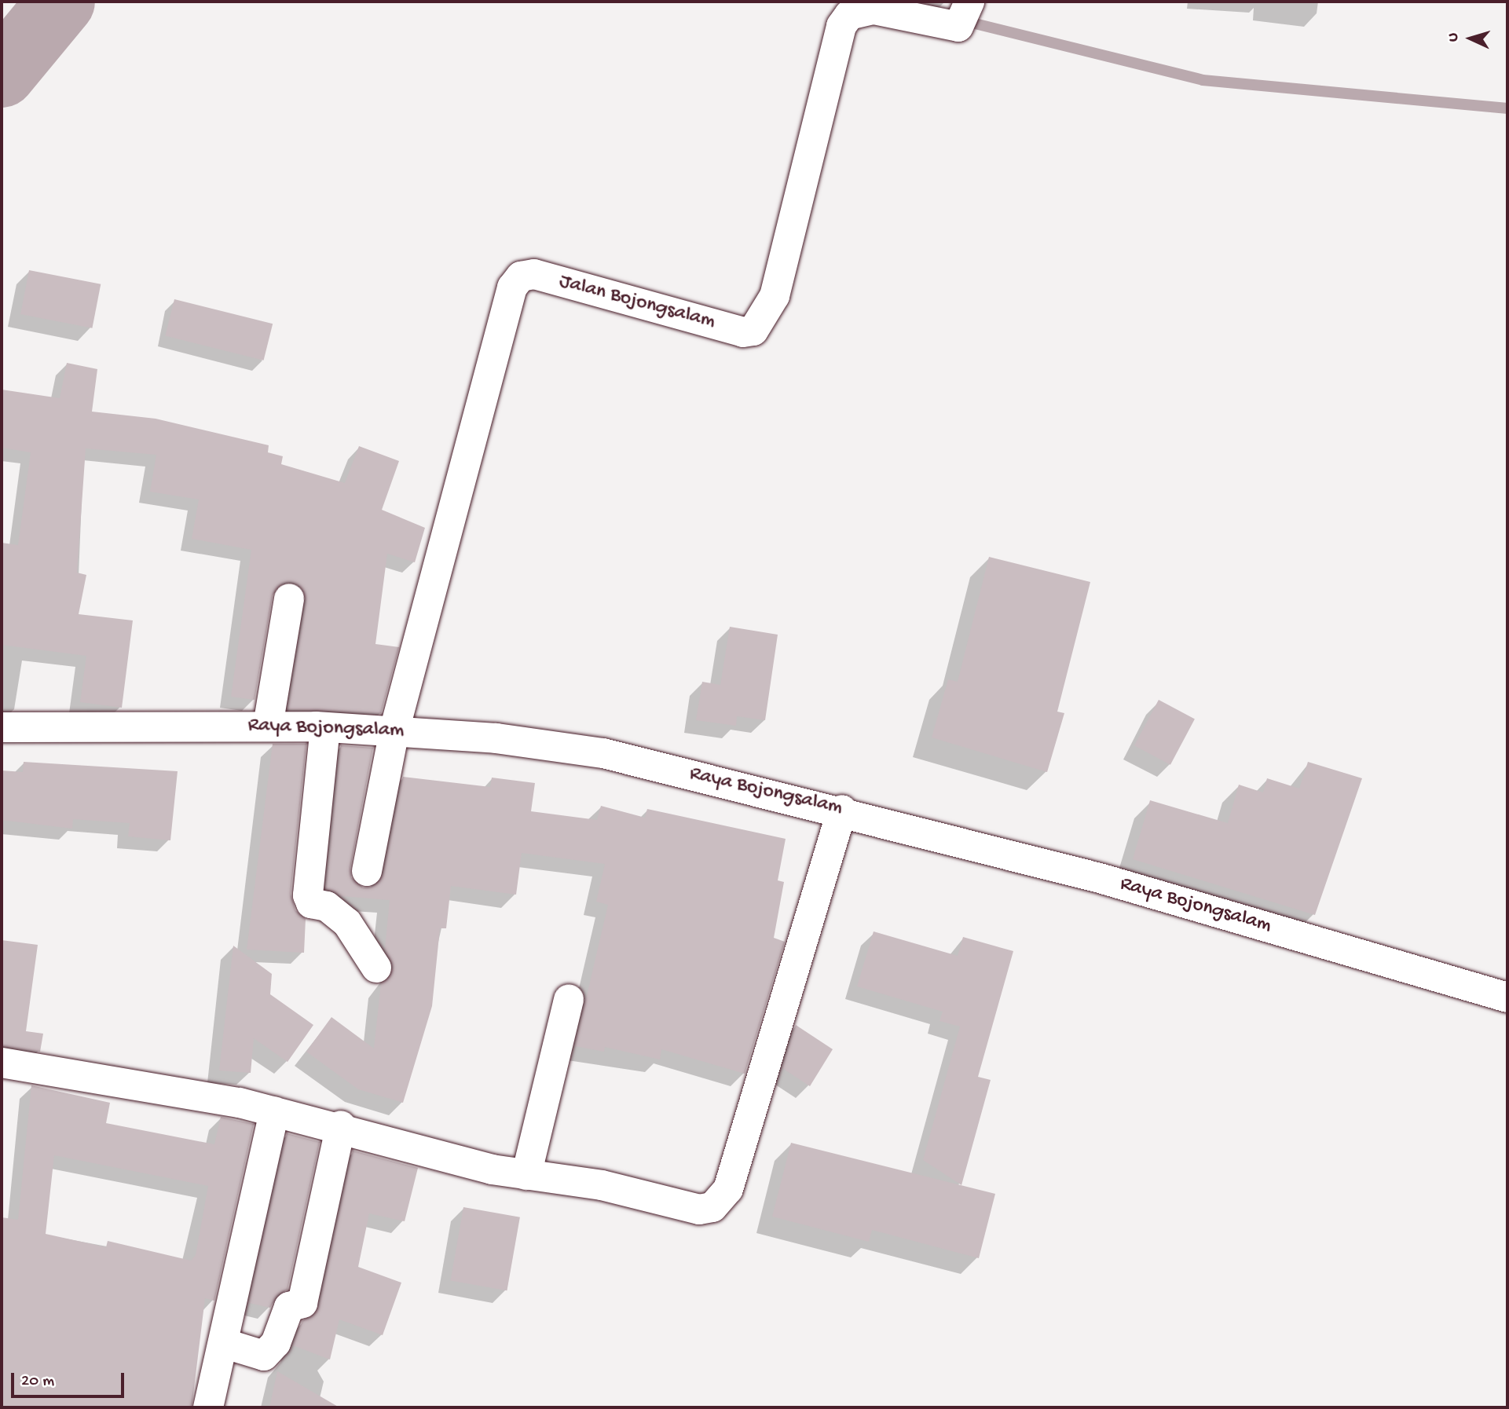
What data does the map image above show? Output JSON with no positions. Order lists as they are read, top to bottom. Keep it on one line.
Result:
{"streets":{"street":["Jalan Bojongsalam","Raya Bojongsalam"]},"crossings":[["Jalan Bojongsalam","Raya Bojongsalam"]],"scale_bar":"20 m","north":"left"}
